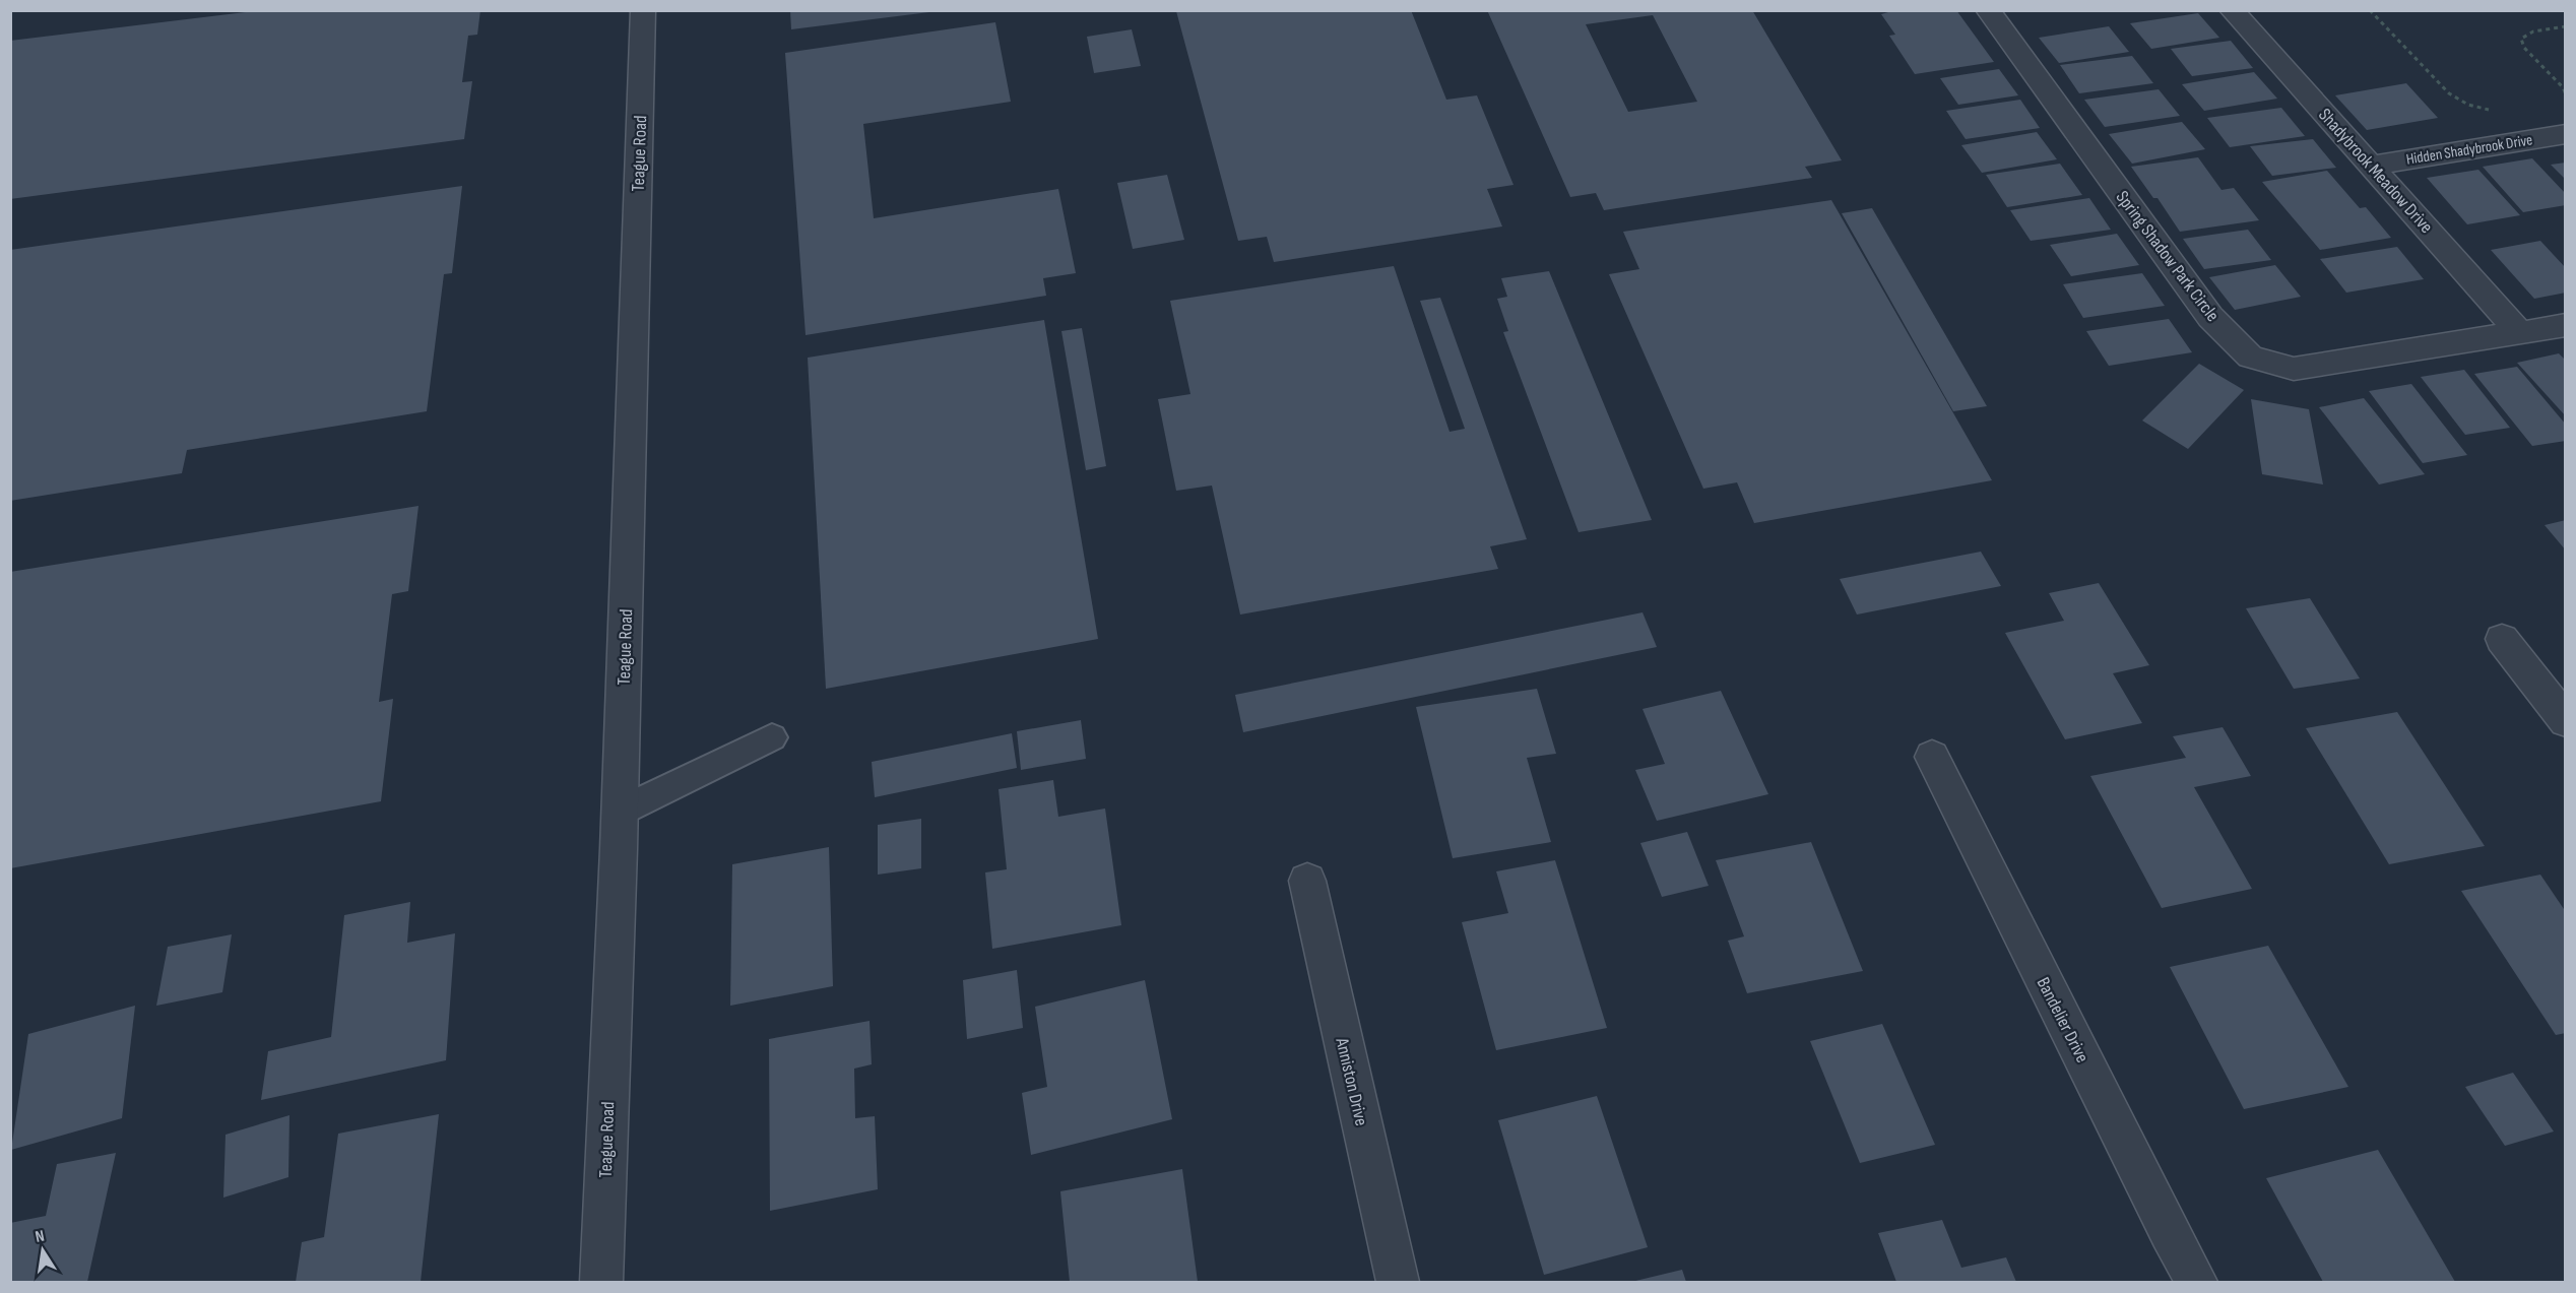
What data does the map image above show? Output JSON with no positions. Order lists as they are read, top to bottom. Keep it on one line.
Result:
{"streets":{"street":["Hidden Shadybrook Drive","Teague Road","Shadybrook Meadow Drive","Spring Shadow Park Circle","Bandelier Drive","Anniston Drive"]},"crossings":[["Hidden Shadybrook Drive","Shadybrook Meadow Drive"],["Shadybrook Meadow Drive","Spring Shadow Park Circle"]],"north":"top"}
